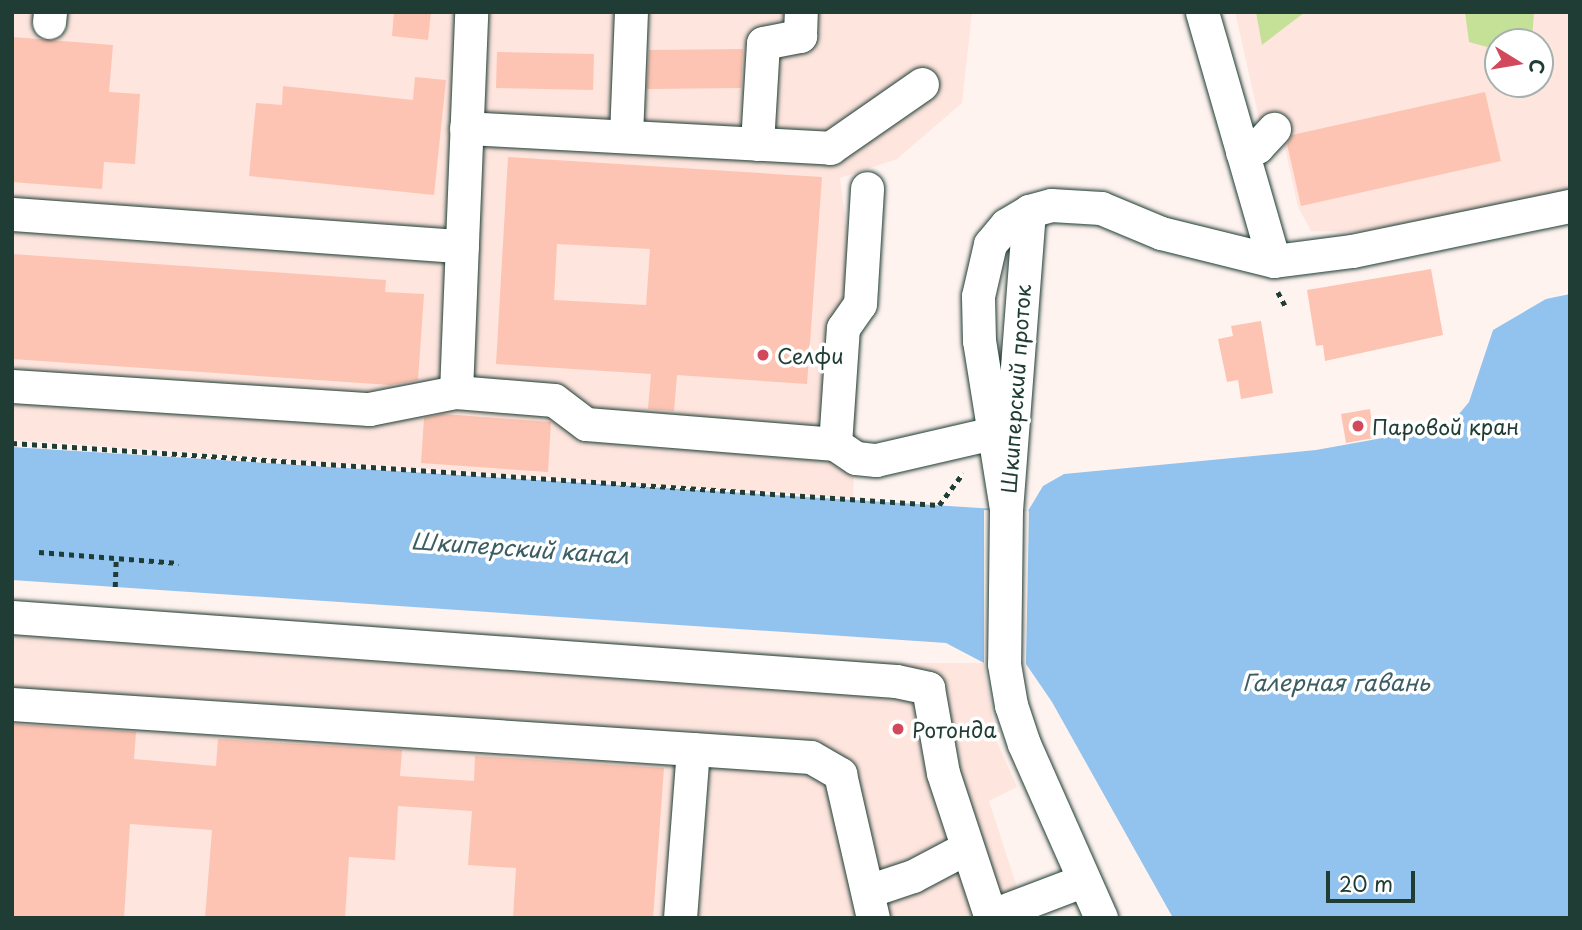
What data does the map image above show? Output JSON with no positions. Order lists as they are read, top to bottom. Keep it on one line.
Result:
{"streets":{"street":["Шкиперский проток"]},"water":["Шкиперский канал","Галерная гавань"],"places":["Селфи","Паровой кран","Ротонда"],"scale_bar":"20 m","north":"right"}
